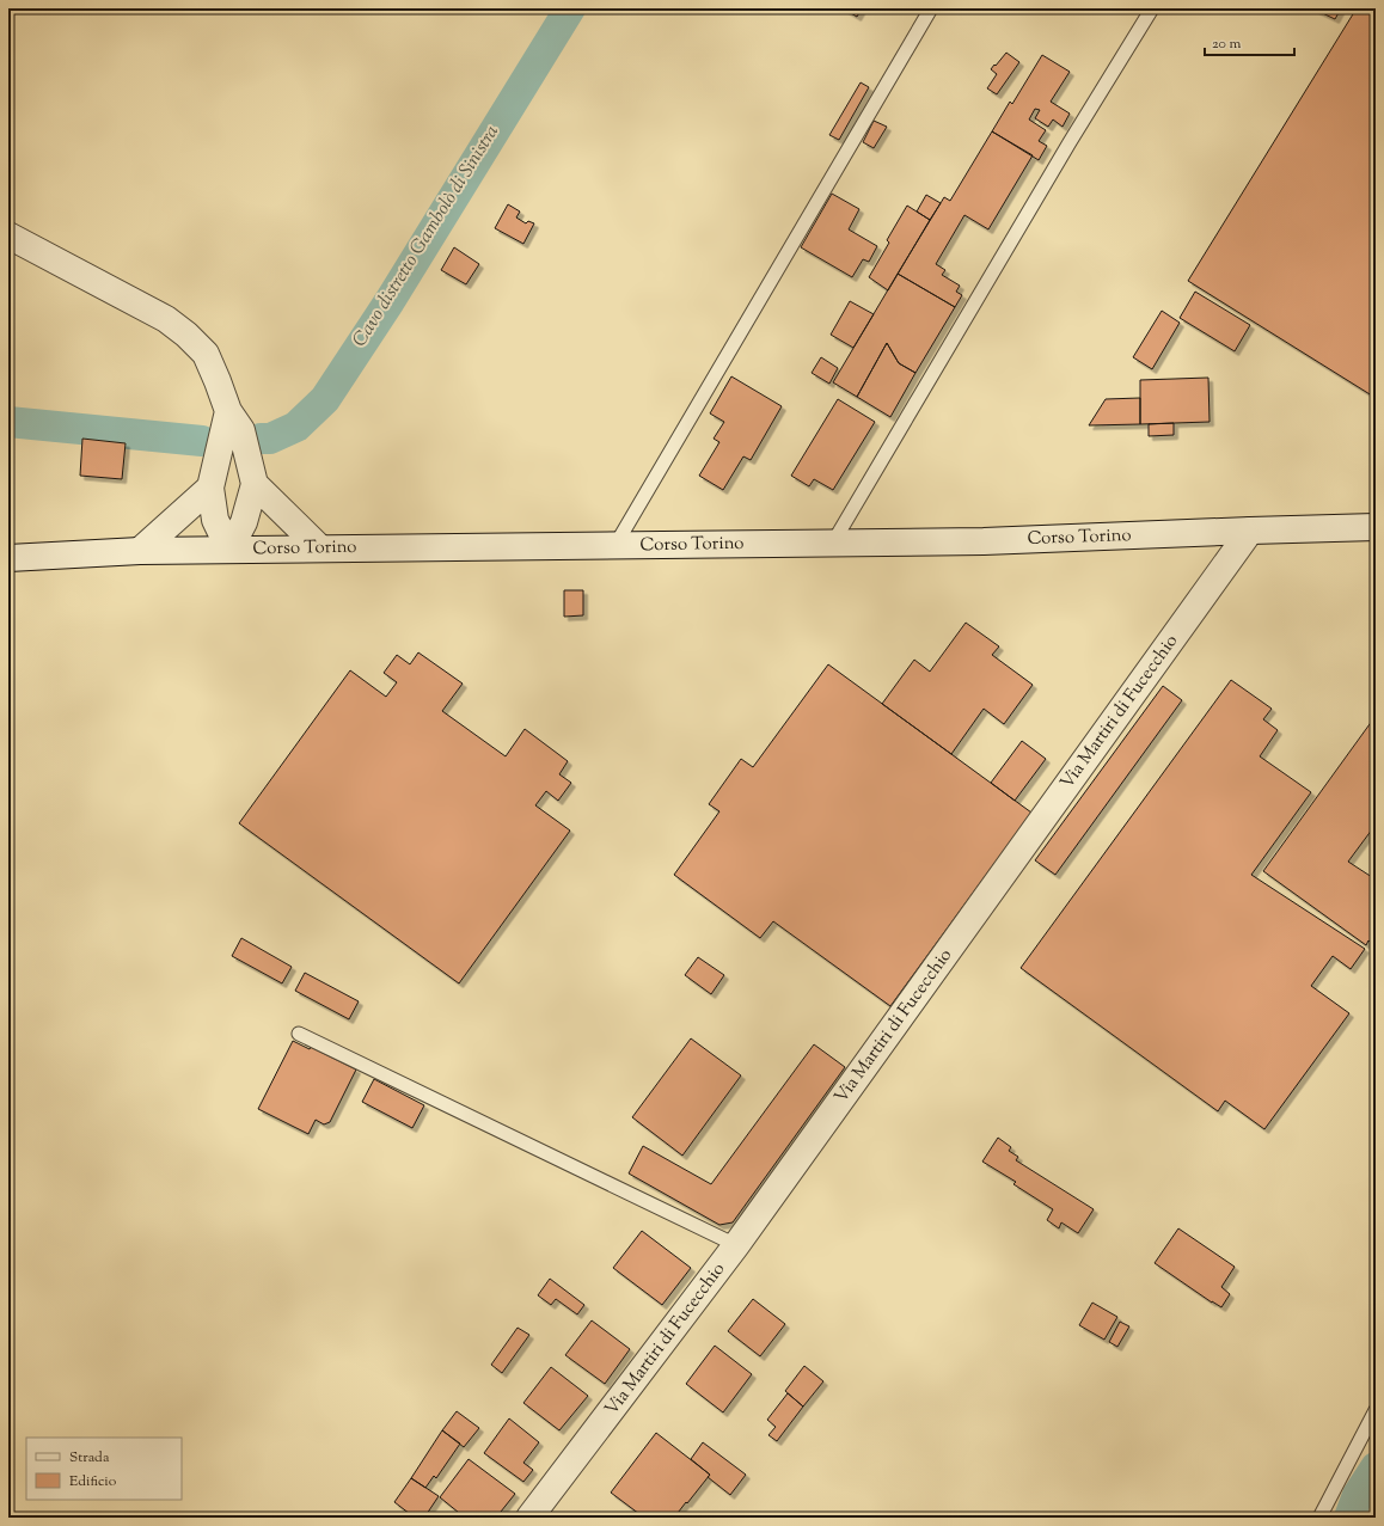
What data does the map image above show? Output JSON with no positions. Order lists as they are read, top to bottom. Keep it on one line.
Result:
{"streets":{"street":["Corso Torino","Via Martiri di Fucecchio"]},"crossings":[["Corso Torino","Via Martiri di Fucecchio"]],"water":["Cavo distretto Gambolò di Sinistra"],"legend":["Strada","Edificio"],"scale_bar":"20 m"}
